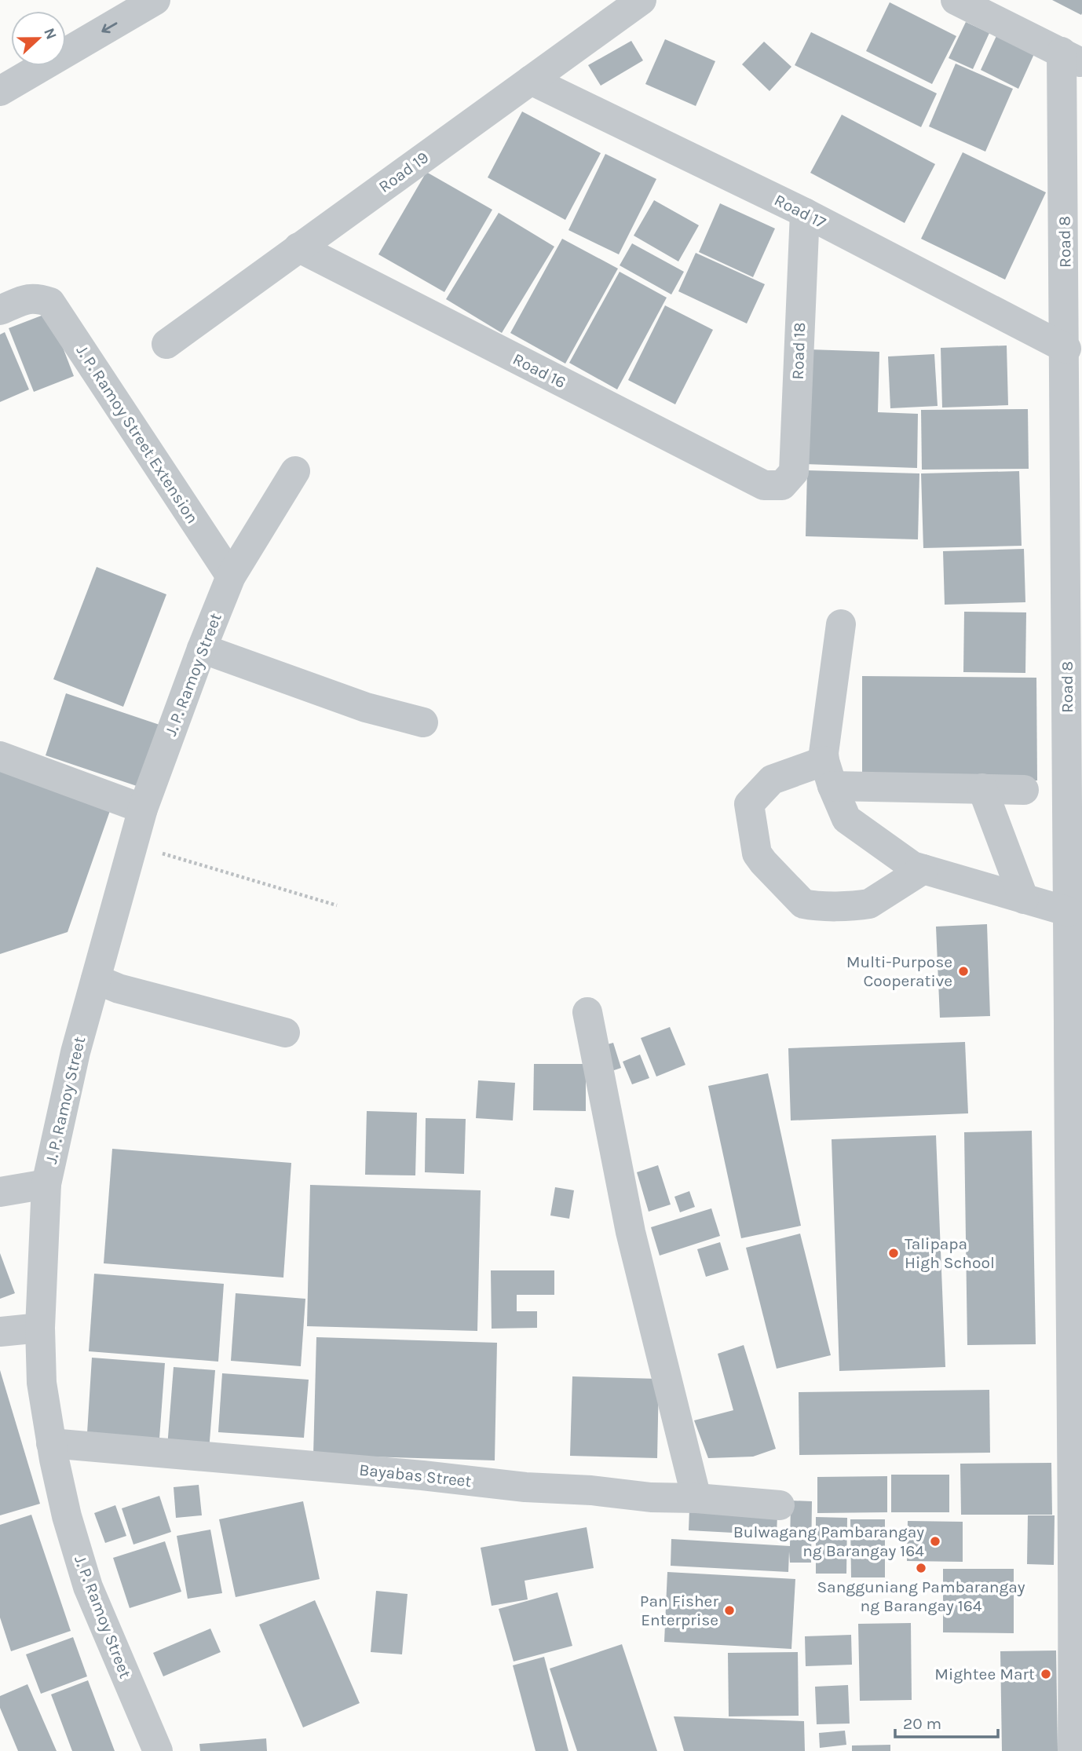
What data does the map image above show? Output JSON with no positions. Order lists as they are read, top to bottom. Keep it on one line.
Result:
{"streets":{"street":["Road 19","Road 17","Road 8","Road 18","Road 16","J. P. Ramoy Street Extension","J. P. Ramoy Street","Bayabas Street"]},"crossings":[["Road 19","Road 17"],["Road 19","Road 16"],["Road 17","Road 8"],["Road 17","Road 18"],["Road 18","Road 16"],["J. P. Ramoy Street Extension","J. P. Ramoy Street"],["J. P. Ramoy Street","Bayabas Street"]],"places":["Multi-Purpose Cooperative","Talipapa High School","Bulwagang Pambarangay ng Barangay 164","Sangguniang Pambarangay ng Barangay 164","Pan Fisher Enterprise","Mightee Mart"],"scale_bar":"20 m","north":"right"}
